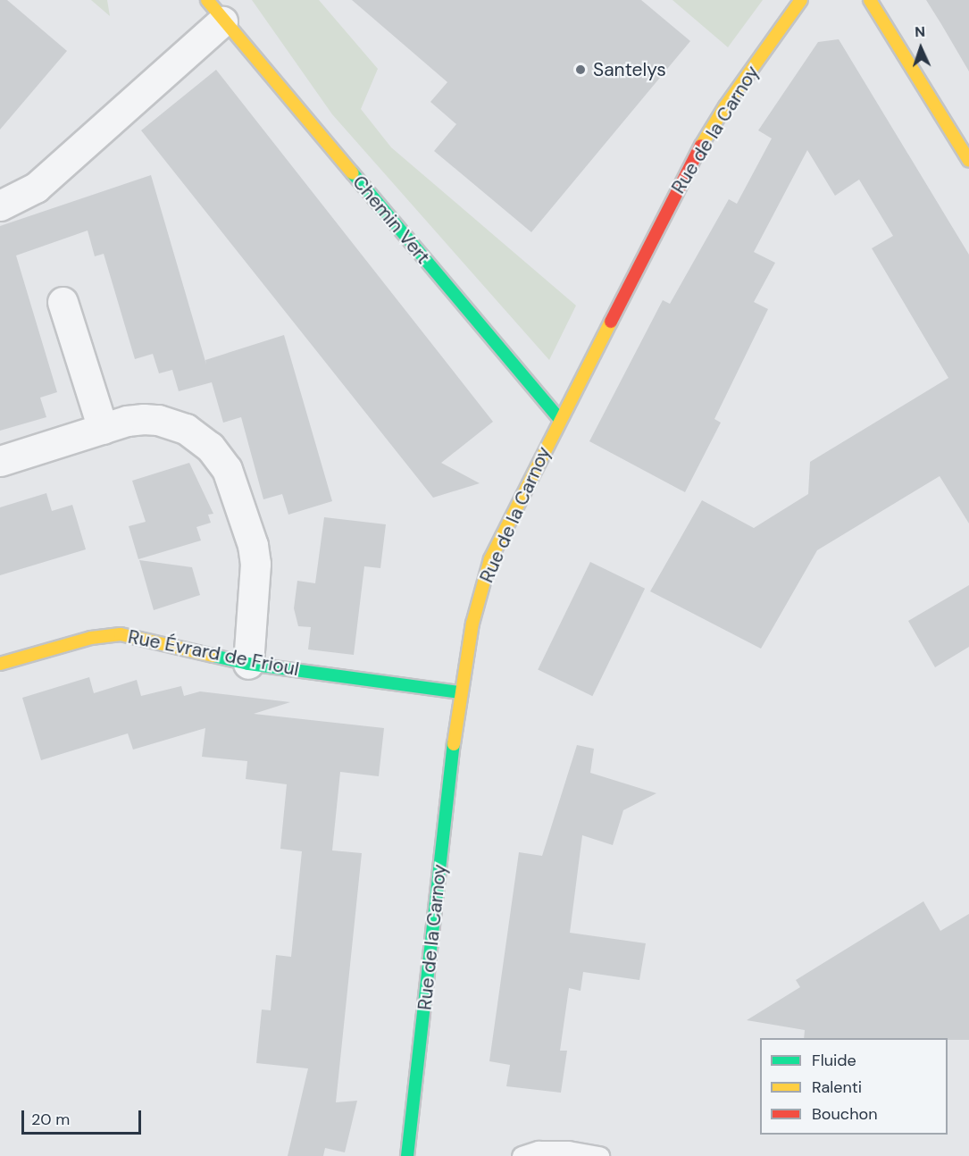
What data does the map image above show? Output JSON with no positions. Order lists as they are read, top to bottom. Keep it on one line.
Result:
{"streets":{"street":["Rue de la Carnoy","Chemin Vert","Rue Évrard de Frioul"]},"crossings":[["Rue de la Carnoy","Chemin Vert"],["Rue de la Carnoy","Rue Évrard de Frioul"]],"places":["Santelys"],"legend":["Fluide","Ralenti","Bouchon"],"scale_bar":"20 m","north":"top"}
